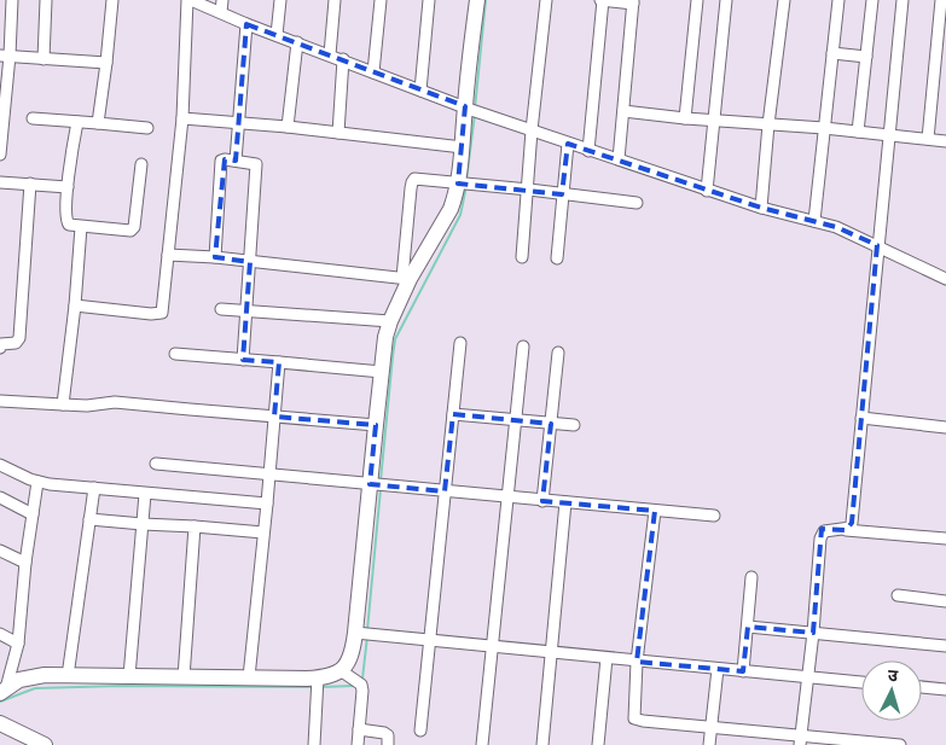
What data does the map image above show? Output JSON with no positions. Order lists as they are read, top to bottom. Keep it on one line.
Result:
{"north":"top"}
